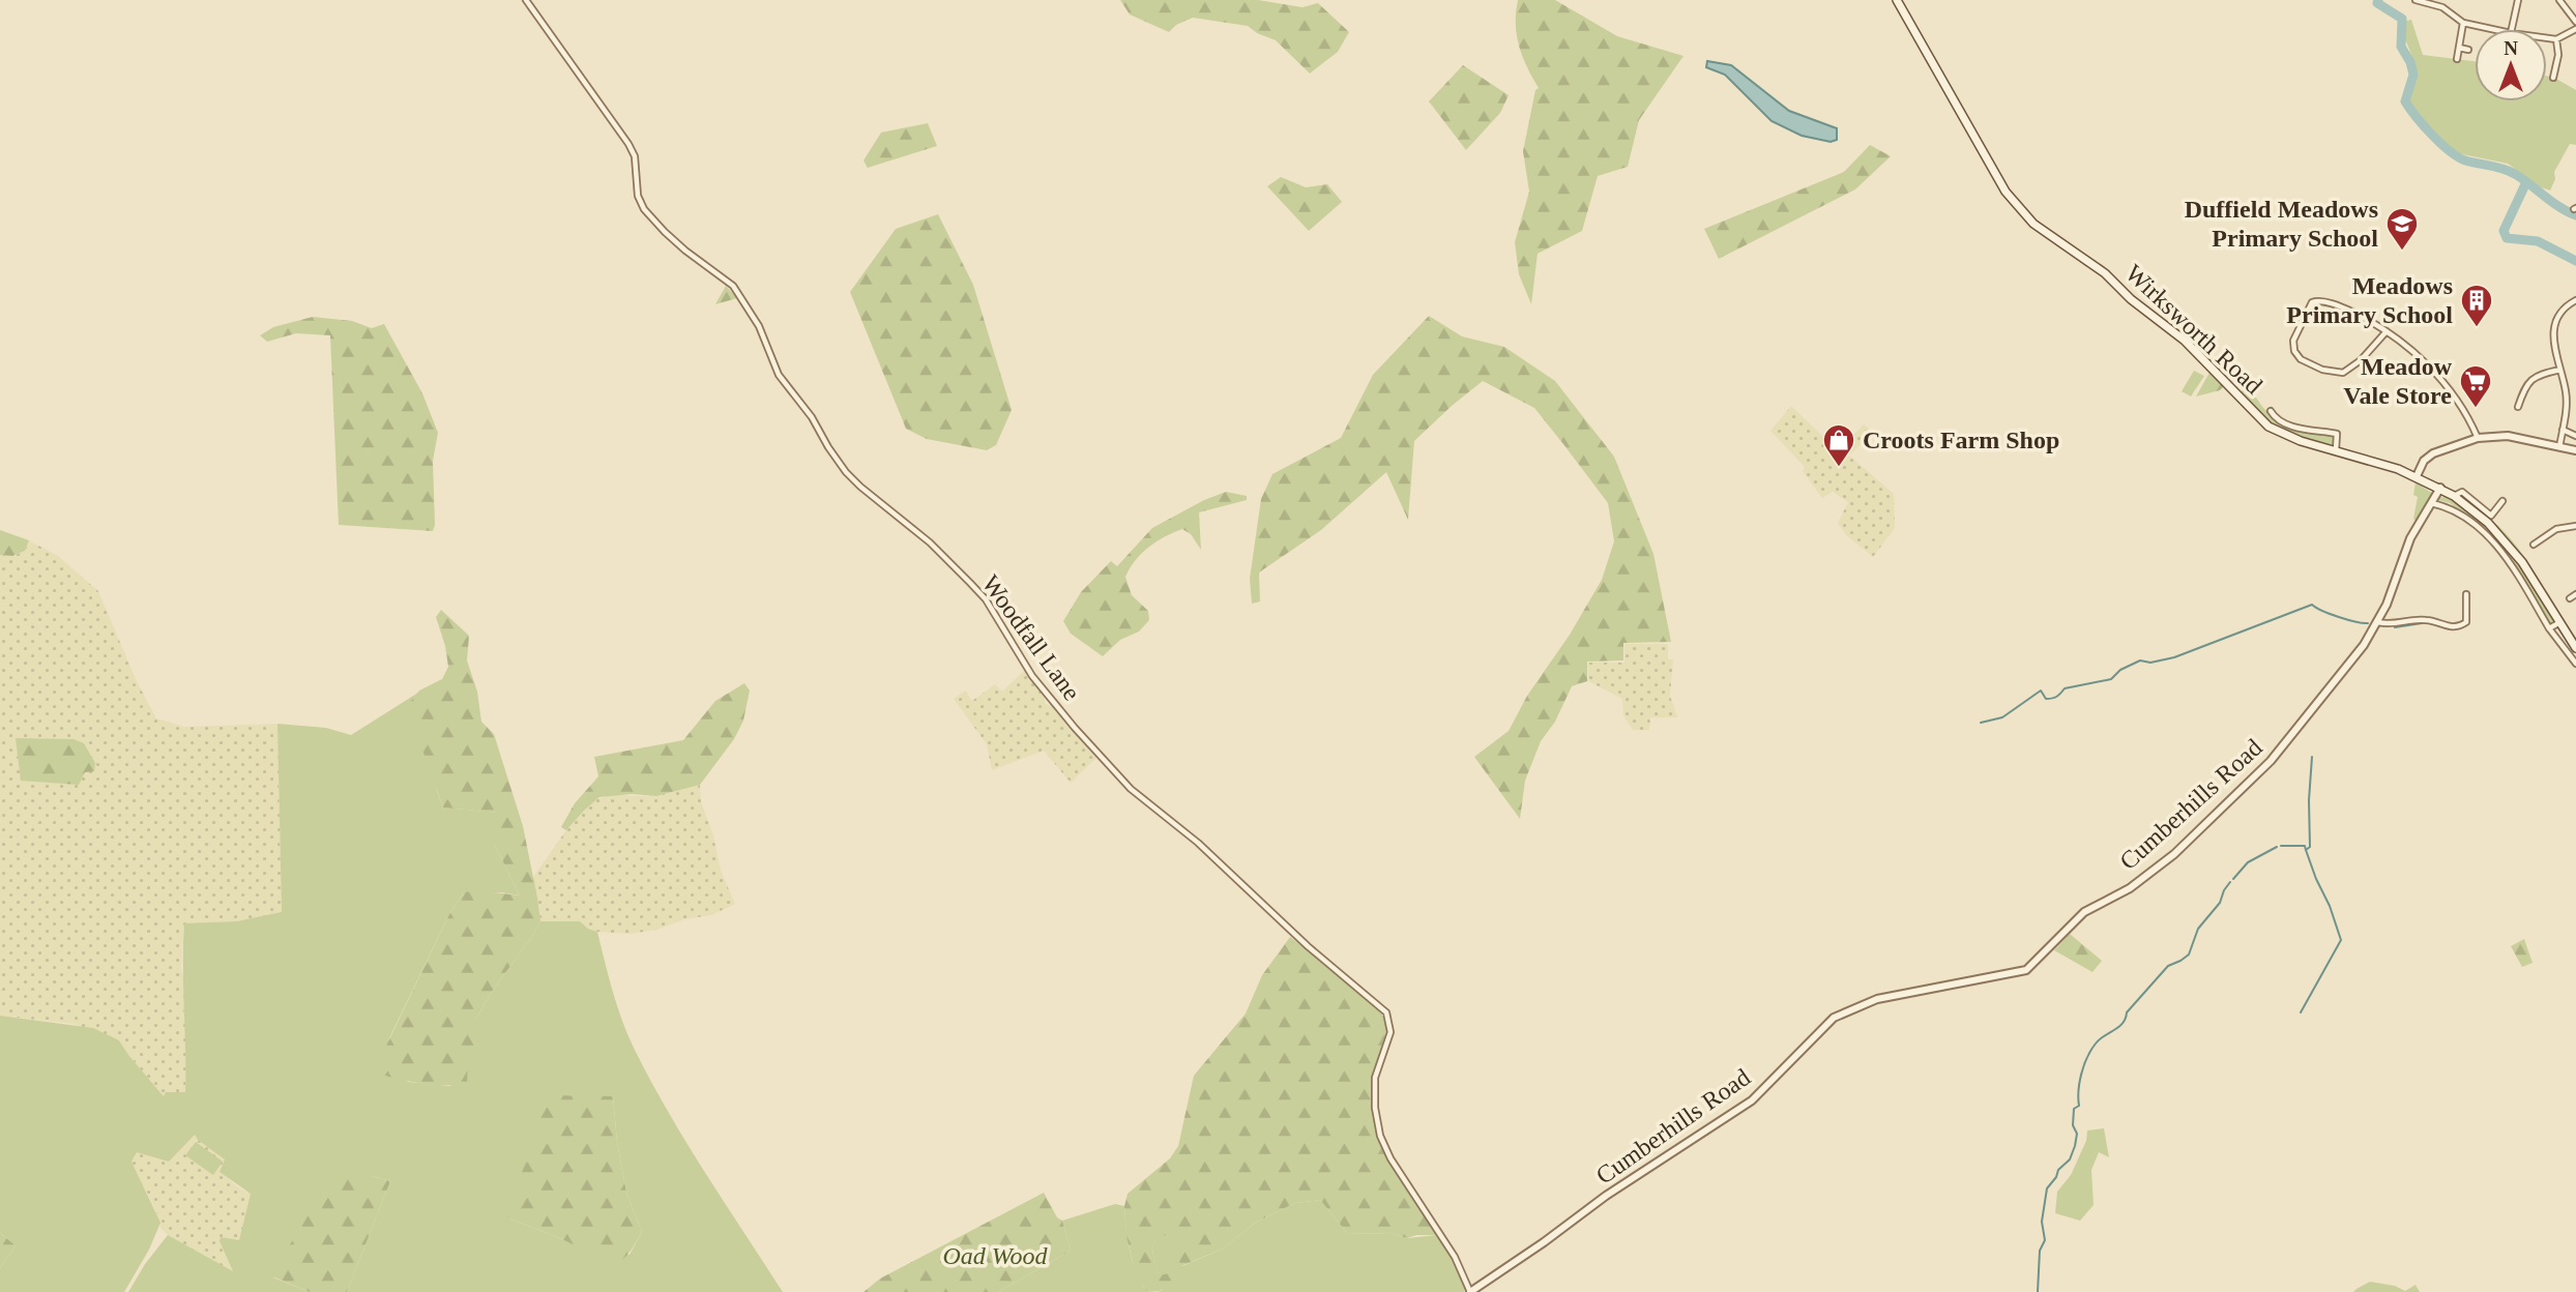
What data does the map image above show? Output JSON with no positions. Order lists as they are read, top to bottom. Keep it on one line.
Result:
{"streets":{"main road":["Wirksworth Road"],"street":["Woodfall Lane","Cumberhills Road"]},"crossings":[["Wirksworth Road","Cumberhills Road"],["Woodfall Lane","Cumberhills Road"]],"parks":["Oad Wood"],"places":{"school or university":["Duffield Meadows Primary School"],"building":["Meadows Primary School"],"supermarket":["Meadow Vale Store"],"shop":["Croots Farm Shop"]},"north":"top"}
